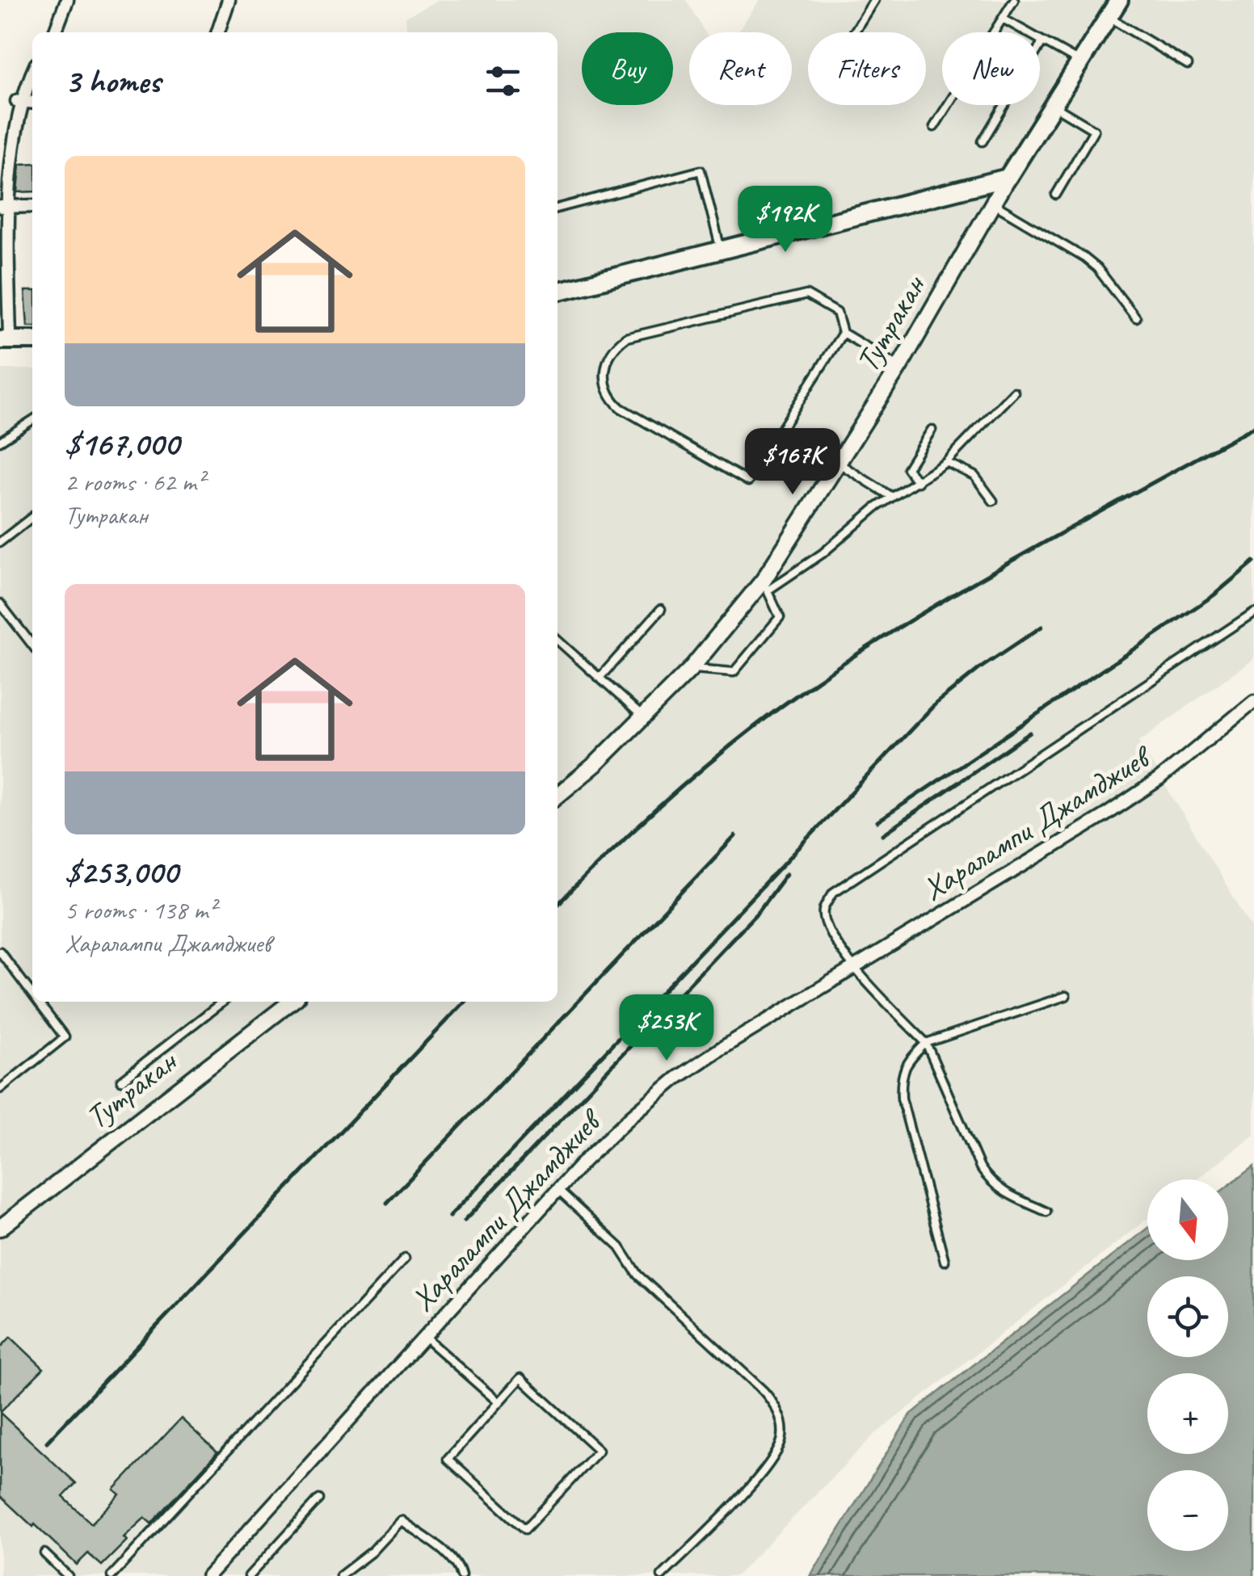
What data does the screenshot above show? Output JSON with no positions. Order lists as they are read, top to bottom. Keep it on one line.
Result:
{"streets":{"main road":["Тутракан"],"street":["Харалампи Джамджиев"]},"north":"bottom","page":{"chip":["Buy","Rent","Filters","New"],"heading":"3 homes","list":[{"name":"$167,000","note":"2 rooms · 62 m² · Тутракан"},{"name":"$253,000","note":"5 rooms · 138 m² · Харалампи Джамджиев"}],"price":["$192K","$167K","$253K"],"map_buttons":["+","−"]}}
